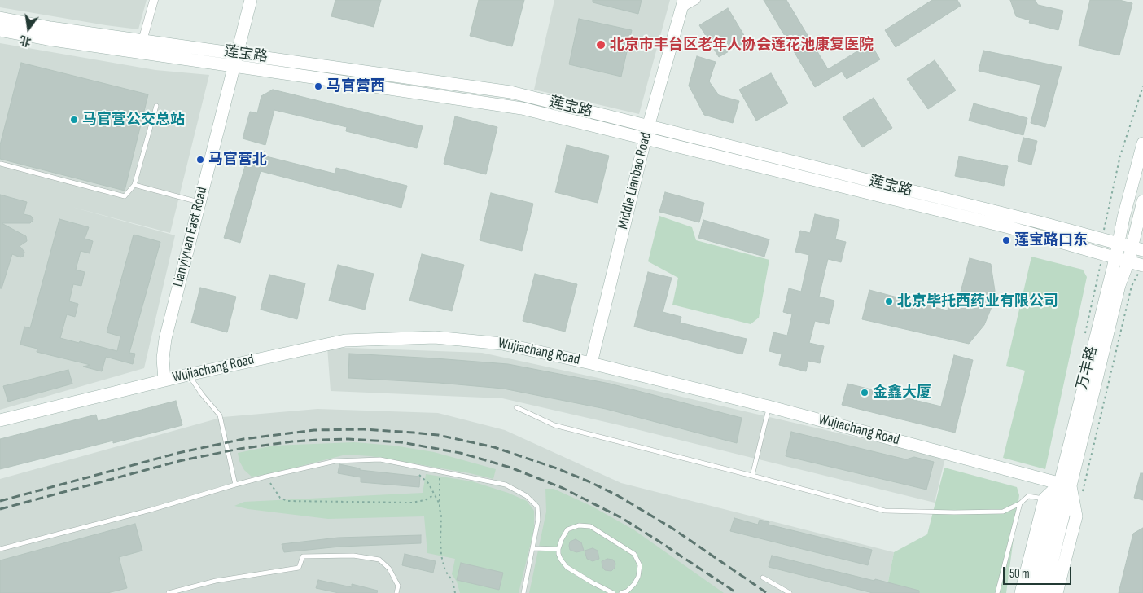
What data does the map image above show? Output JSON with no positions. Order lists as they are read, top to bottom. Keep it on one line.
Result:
{"streets":{"main road":["莲宝路","Middle Lianbao Road","Lianyiyuan East Road","Wujiachang Road","万丰路"]},"crossings":[["莲宝路","Middle Lianbao Road"],["莲宝路","Lianyiyuan East Road"],["莲宝路","万丰路"],["Middle Lianbao Road","Wujiachang Road"],["Lianyiyuan East Road","Wujiachang Road"],["Wujiachang Road","万丰路"]],"places":["北京市丰台区老年人协会莲花池康复医院","马官营西","马官营公交总站","马官营北","莲宝路口东","北京毕托西药业有限公司","金鑫大厦"],"scale_bar":"50 m","north":"bottom"}
